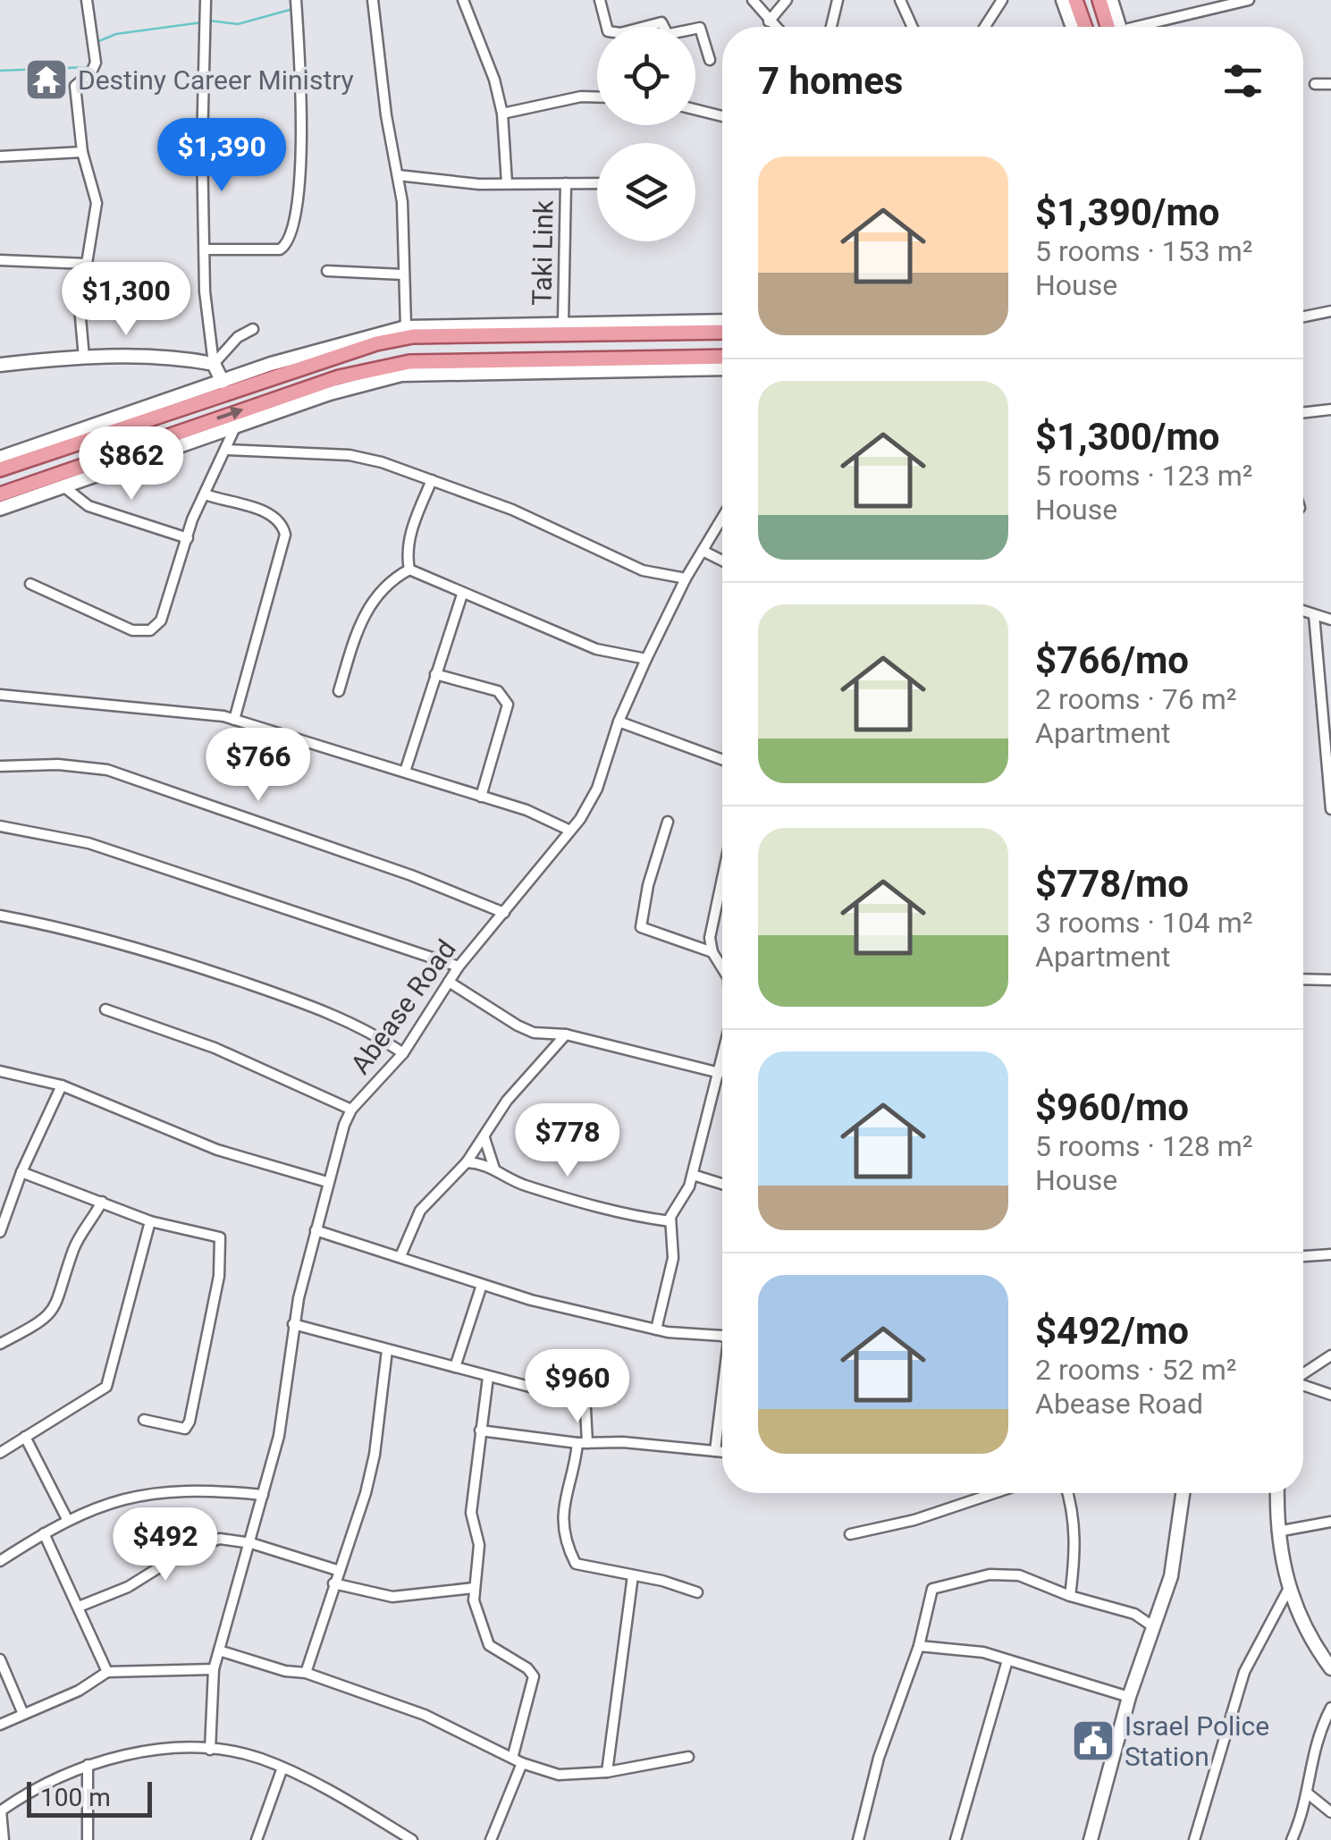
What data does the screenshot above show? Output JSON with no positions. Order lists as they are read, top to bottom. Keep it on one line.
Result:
{"streets":{"street":["Taki Link","Abease Road"]},"places":{"temple":["Destiny Career Ministry"],"public building":["Israel Police Station"]},"scale_bar":"100 m","page":{"heading":"7 homes","price":["$1,390","$1,300","$862","$766","$778","$960","$492"],"list":[{"name":"$1,390/mo","note":"5 rooms · 153 m² · House"},{"name":"$1,300/mo","note":"5 rooms · 123 m² · House"},{"name":"$766/mo","note":"2 rooms · 76 m² · Apartment"},{"name":"$778/mo","note":"3 rooms · 104 m² · Apartment"},{"name":"$960/mo","note":"5 rooms · 128 m² · House"},{"name":"$492/mo","note":"2 rooms · 52 m² · Abease Road"}],"scale":"100 m"}}
